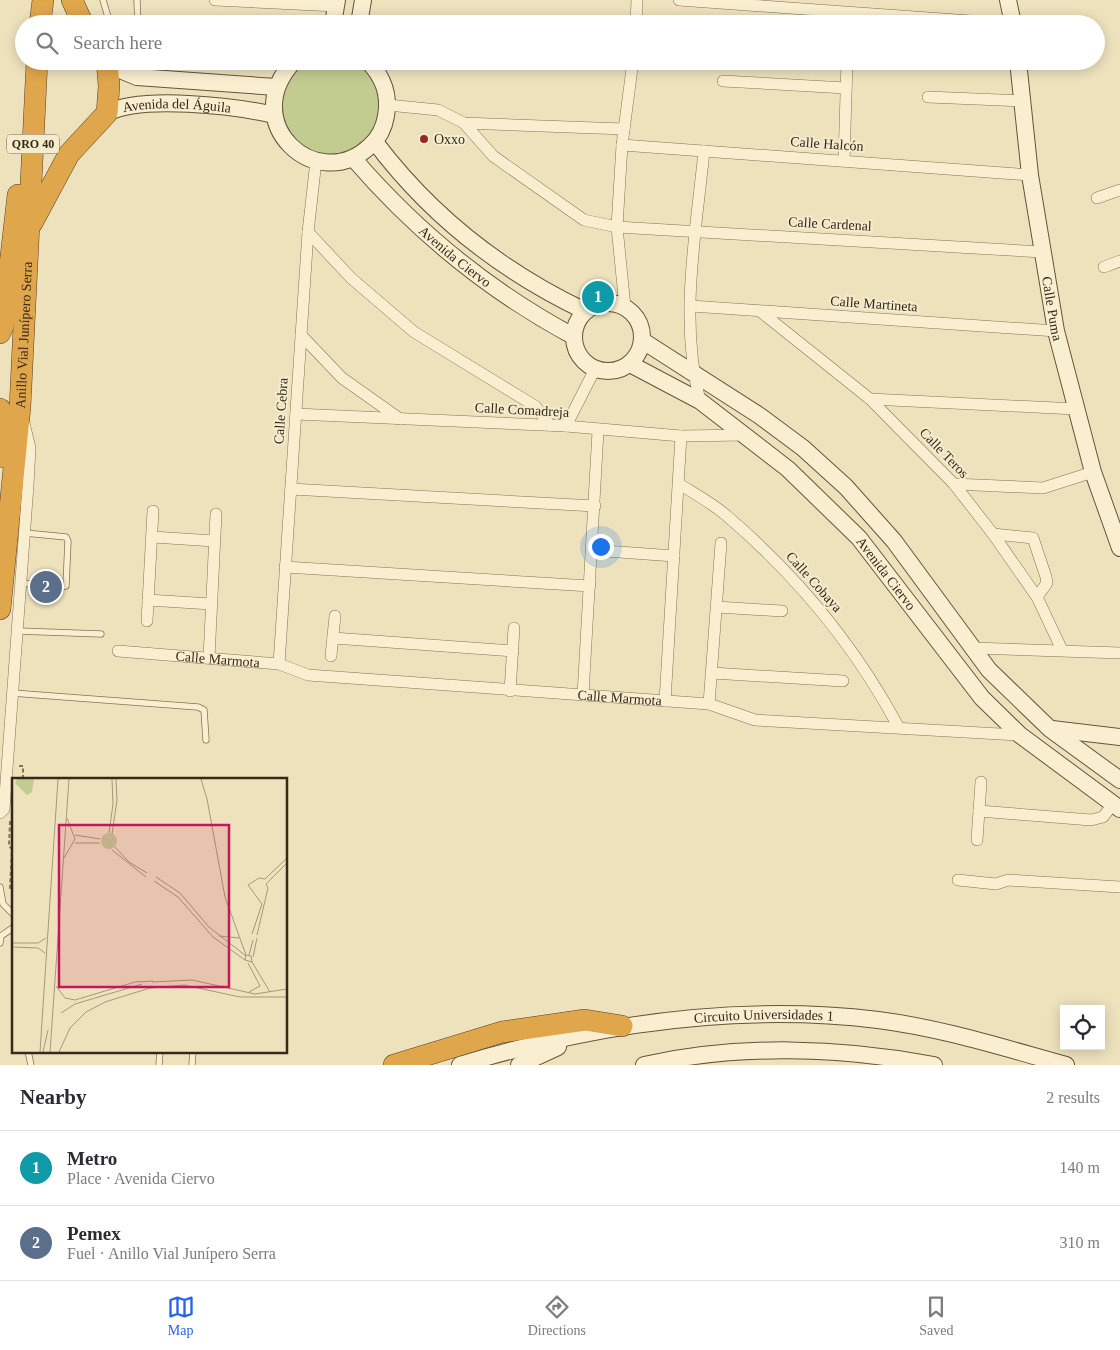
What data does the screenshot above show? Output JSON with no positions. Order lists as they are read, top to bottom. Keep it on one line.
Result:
{"streets":{"highway":["QRO 40","Anillo Vial Junípero Serra"],"street":["Avenida del Águila","Calle Halcón","Calle Cardenal","Avenida Ciervo","Calle Martineta","Calle Puma","Calle Comadreja","Calle Cebra","Calle Teros","Calle Cobaya","Calle Marmota","Circuito Universidades 1"]},"crossings":[["Calle Halcón","Calle Puma"],["Calle Cardenal","Calle Puma"],["Avenida Ciervo","Calle Comadreja"],["Avenida Ciervo","Calle Marmota"],["Calle Martineta","Calle Puma"],["Calle Martineta","Calle Teros"],["Calle Comadreja","Calle Cebra"],["Calle Cebra","Calle Marmota"],["Calle Cobaya","Calle Marmota"]],"places":["Oxxo"],"page":{"search":"Search here","pins":["1","2"],"heading":["Nearby","2 results"],"list":[{"mark":"1","name":"Metro","note":"Place · Avenida Ciervo","value":"140 m"},{"mark":"2","name":"Pemex","note":"Fuel · Anillo Vial Junípero Serra","value":"310 m"}],"nav":["Map","Directions","Saved"]}}
